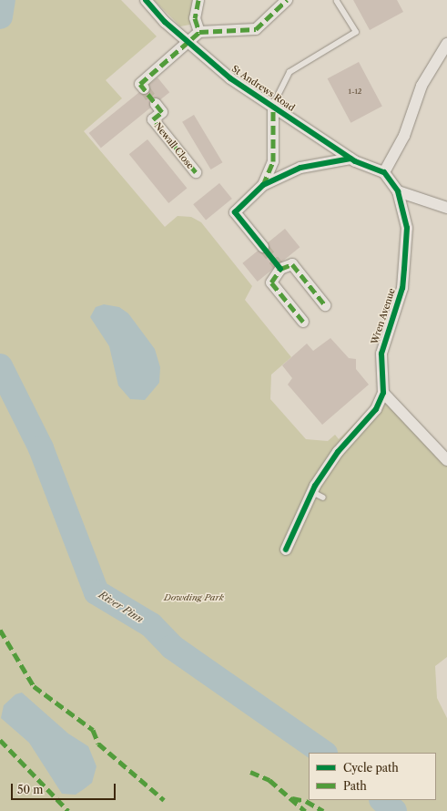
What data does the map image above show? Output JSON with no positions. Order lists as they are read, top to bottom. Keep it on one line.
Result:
{"streets":{"street":["St Andrews Road","Newall Close","Wren Avenue"]},"crossings":[["St Andrews Road","Wren Avenue"]],"water":["River Pinn"],"parks":["Dowding Park"],"house_numbers":["1-12"],"legend":["Cycle path","Path"],"scale_bar":"50 m"}
